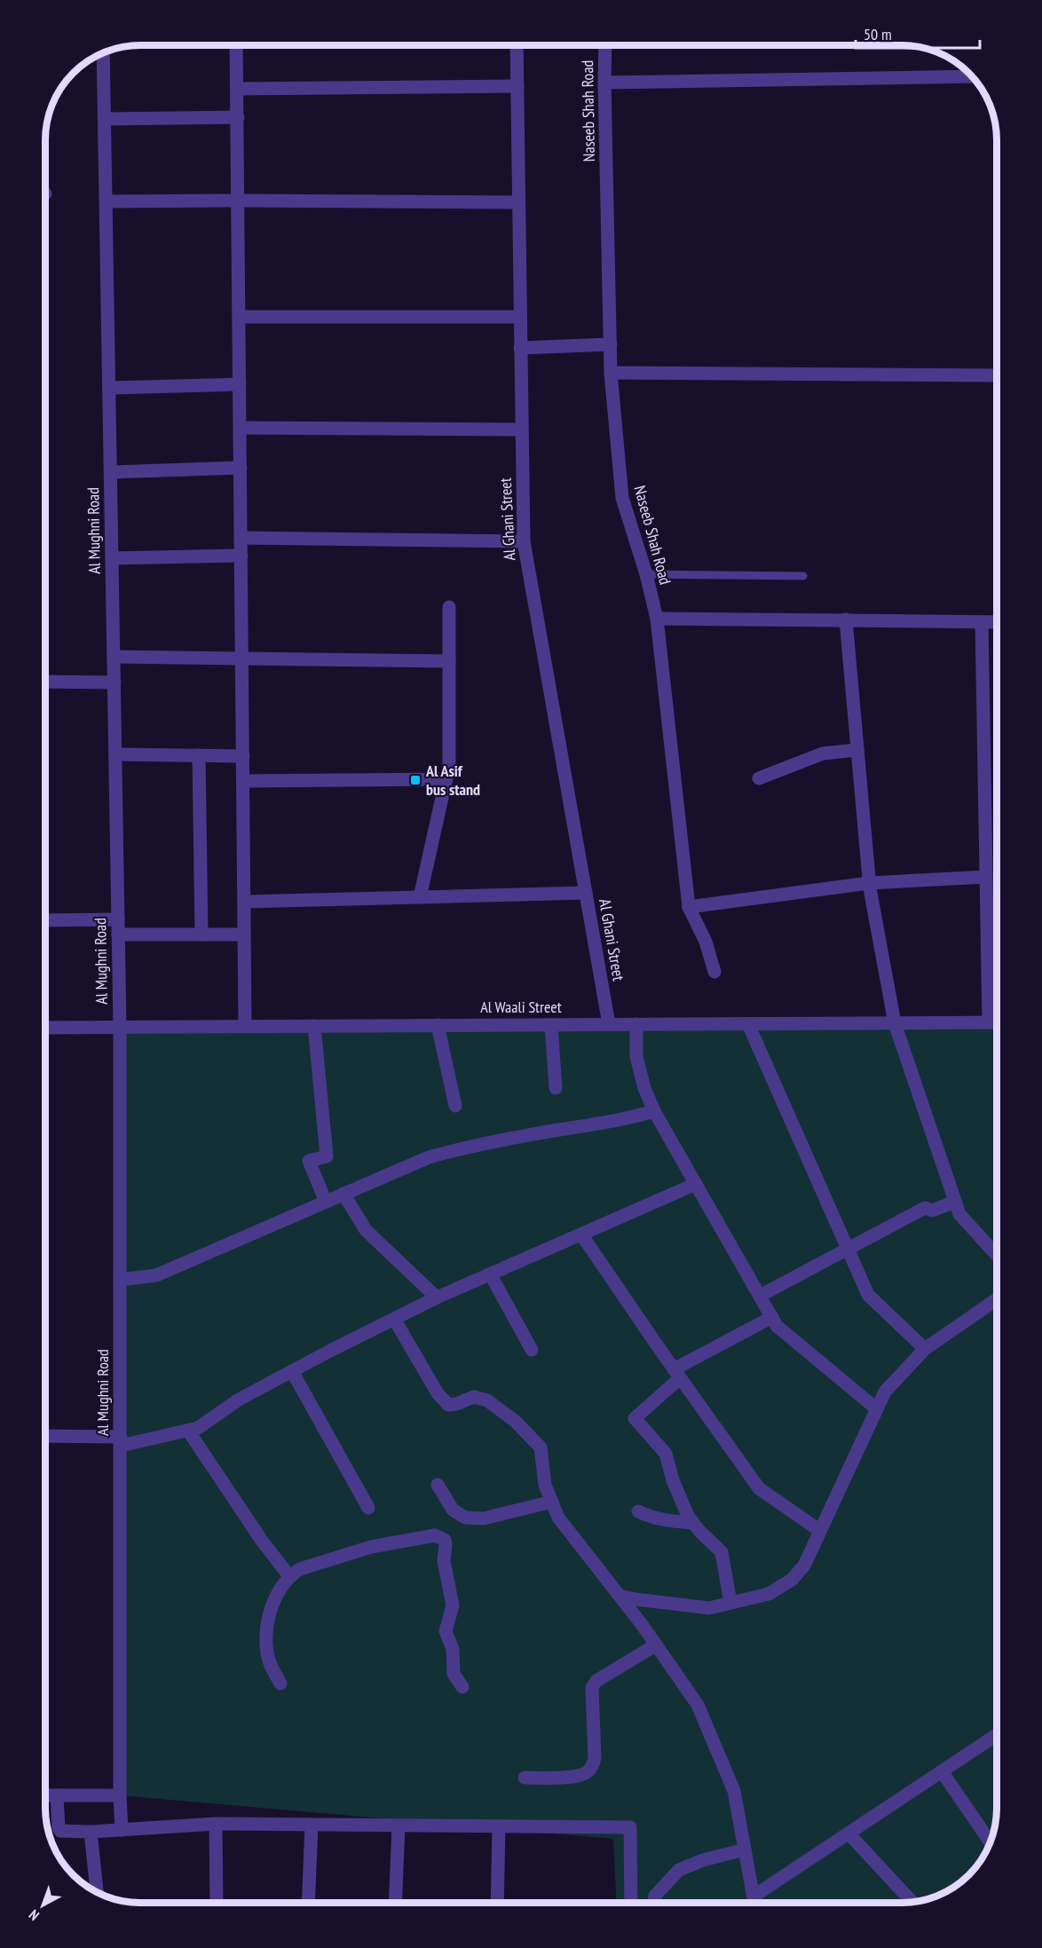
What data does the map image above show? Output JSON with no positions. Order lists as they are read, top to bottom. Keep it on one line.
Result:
{"streets":{"street":["Naseeb Shah Road","Al Ghani Street","Al Mughni Road","Al Waali Street"]},"crossings":[["Al Ghani Street","Al Waali Street"],["Al Mughni Road","Al Waali Street"]],"places":{"transit":["Al Asif bus stand"]},"scale_bar":"50 m","north":"bottom left"}
